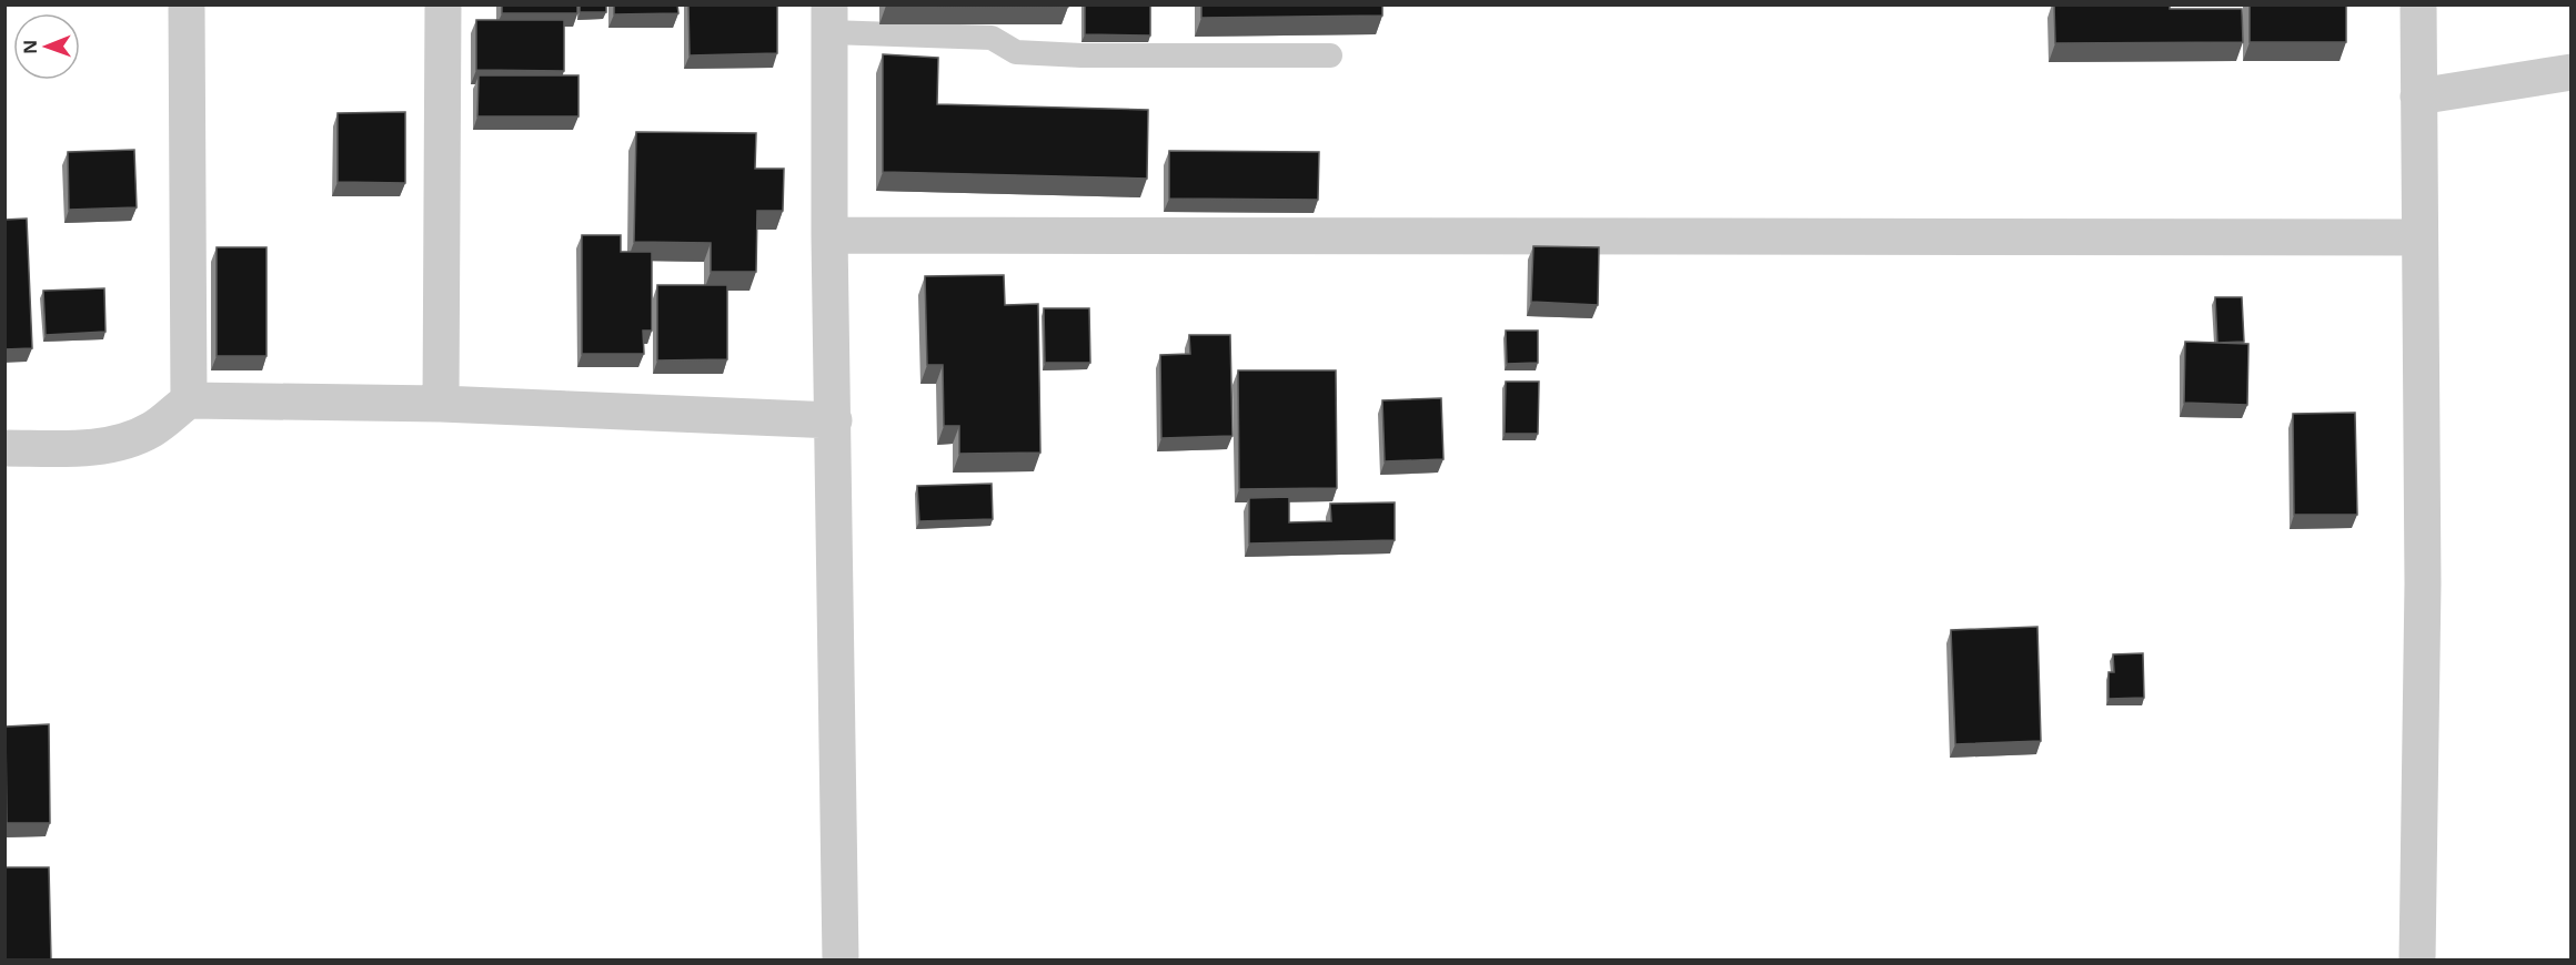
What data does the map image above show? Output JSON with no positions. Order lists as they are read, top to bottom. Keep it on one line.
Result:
{"north":"left"}
